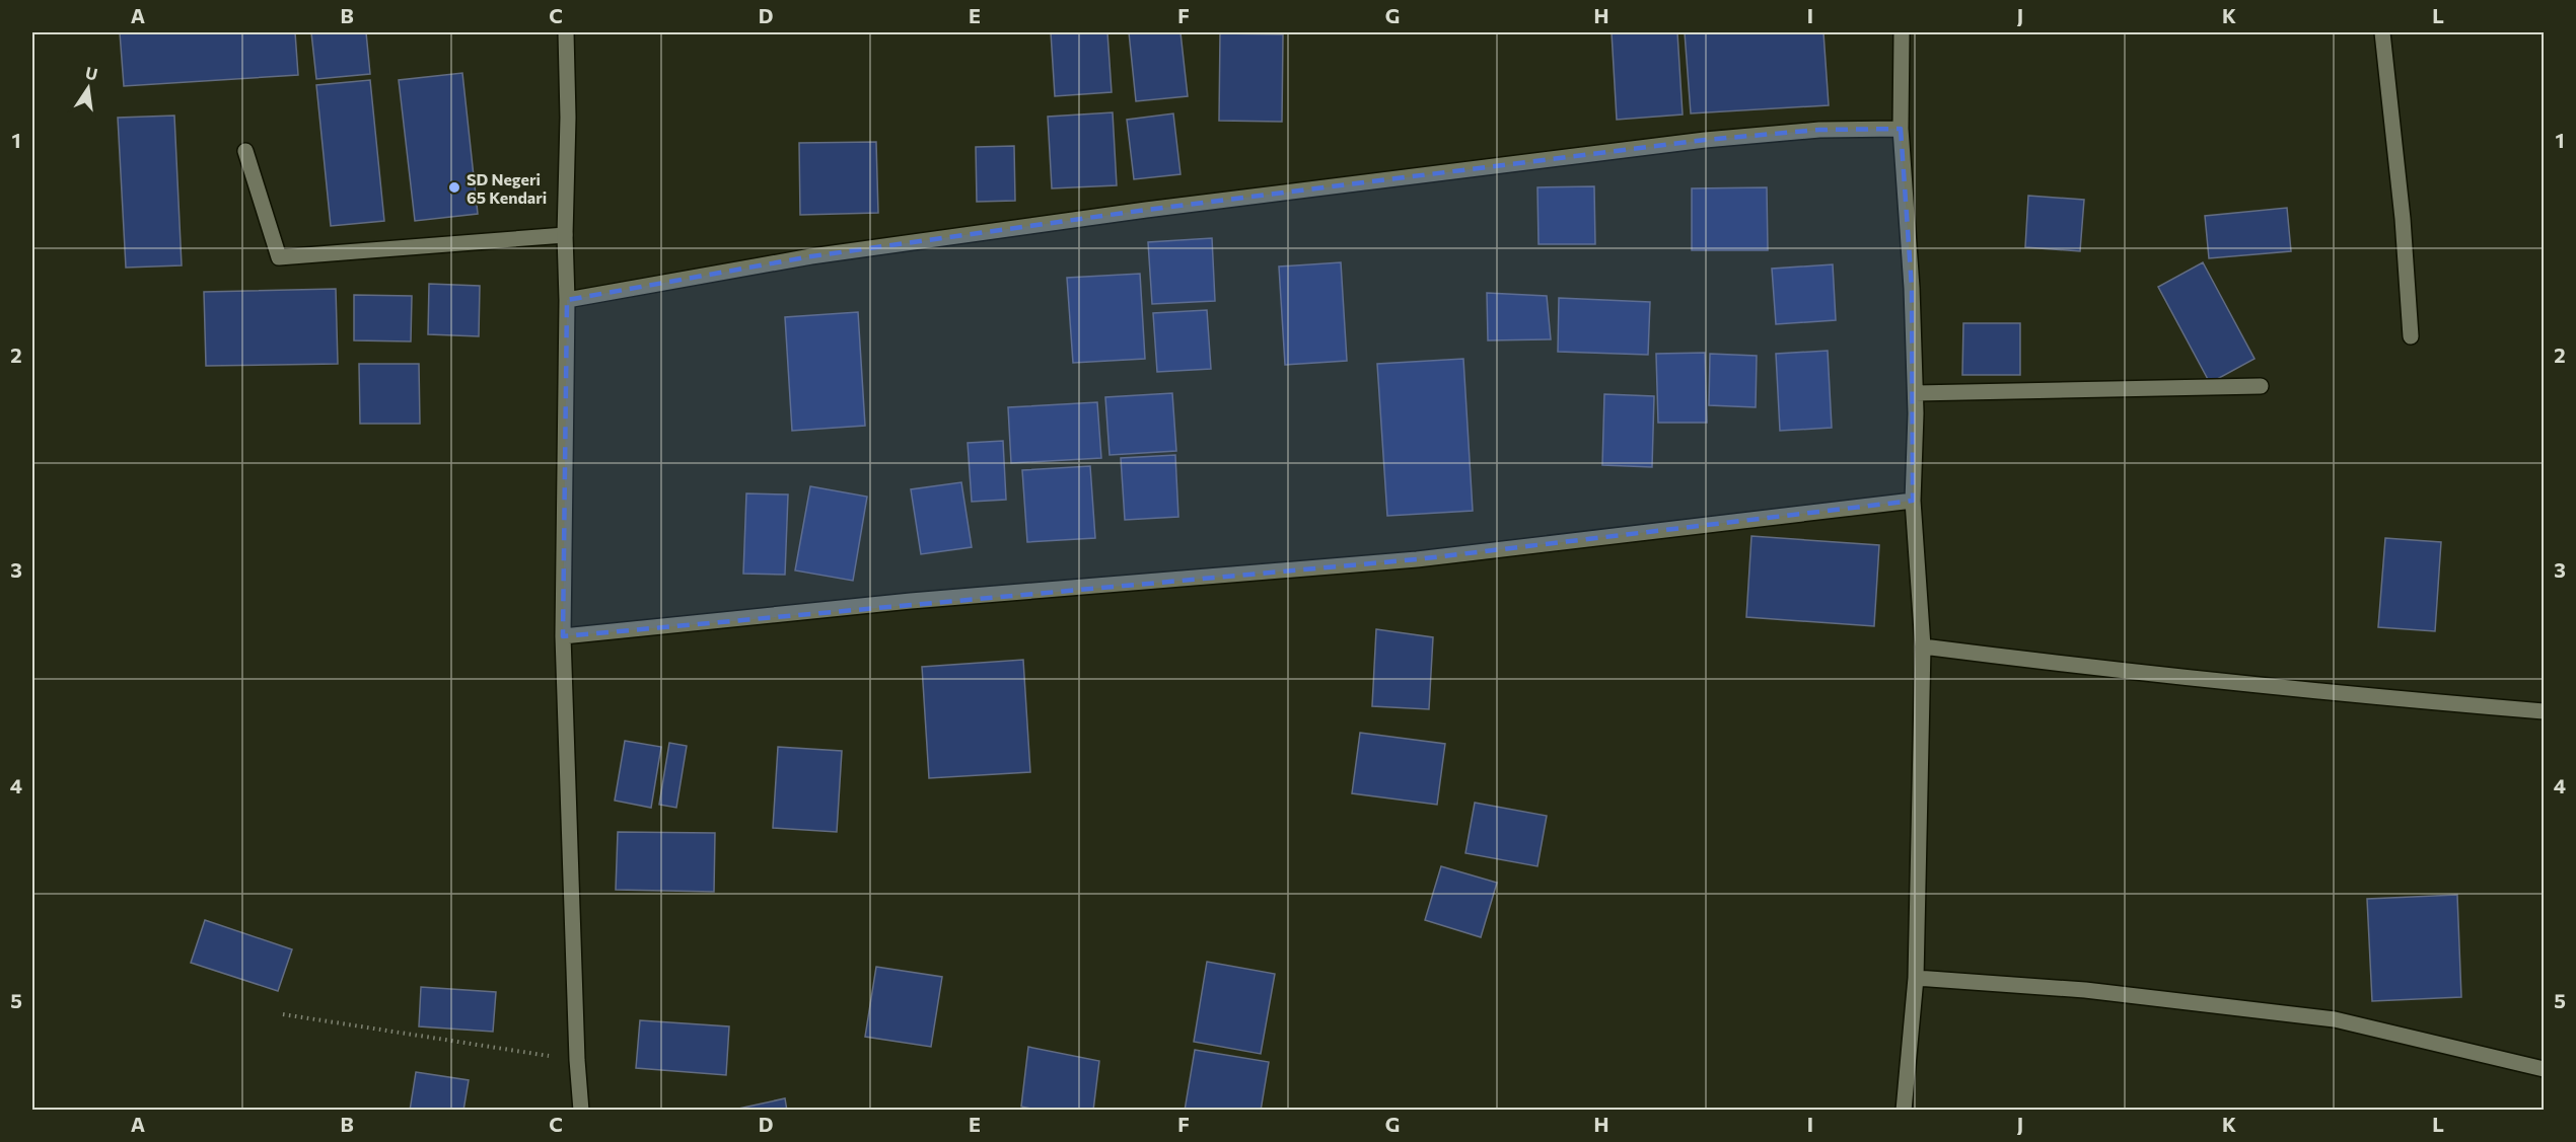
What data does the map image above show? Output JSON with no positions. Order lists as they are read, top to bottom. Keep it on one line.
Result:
{"places":["SD Negeri 65 Kendari"],"north":"top","grid":{"columns":["A","B","C","D","E","F","G","H","I","J","K","L"],"rows":["1","2","3","4","5"]}}
